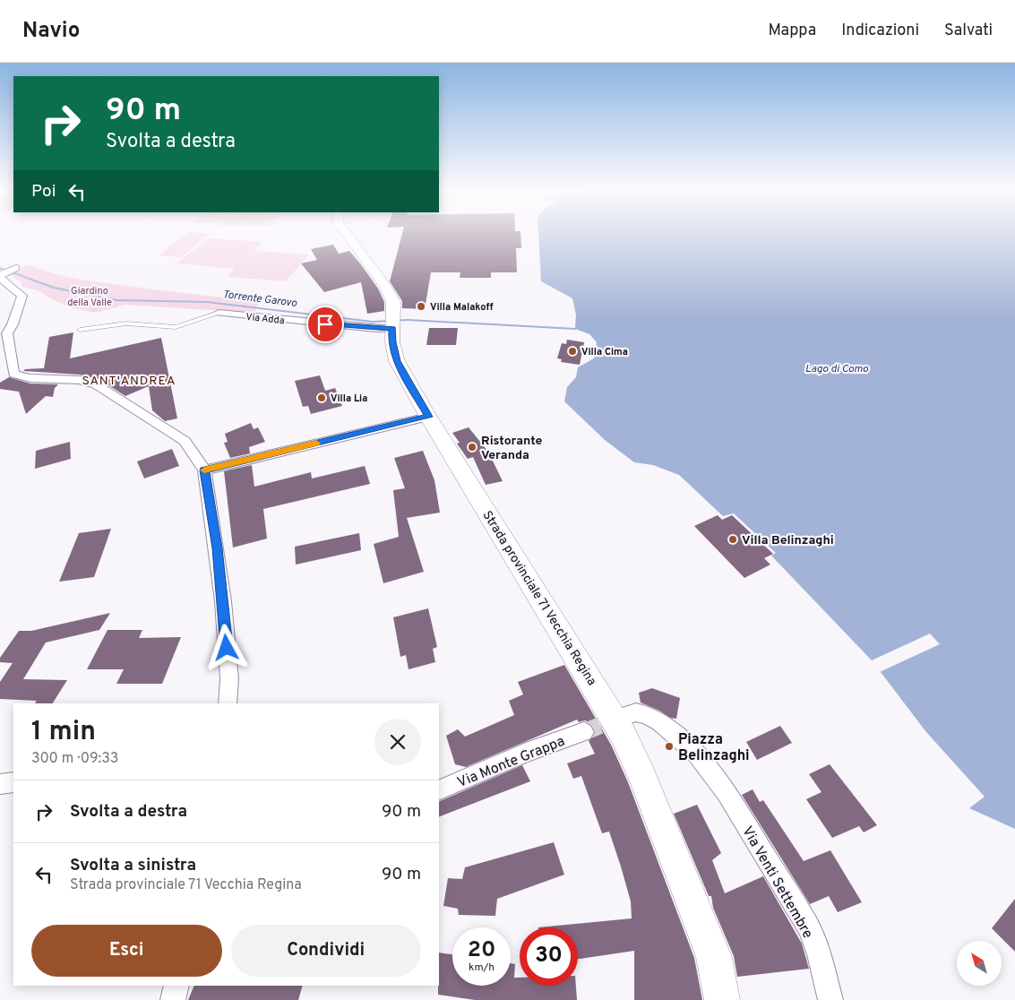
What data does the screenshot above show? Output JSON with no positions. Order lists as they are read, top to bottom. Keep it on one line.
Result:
{"streets":{"street":["Via Adda","Strada provinciale 71 Vecchia Regina","Via Monte Grappa","Via Venti Settembre"]},"crossings":[["Via Adda","Strada provinciale 71 Vecchia Regina"],["Strada provinciale 71 Vecchia Regina","Via Venti Settembre"]],"districts":["SANT'ANDREA"],"water":["Torrente Garovo","Lago di Como"],"parks":["Giardino della Valle"],"places":["Villa Malakoff","Villa Cima","Villa Lia","Ristorante Veranda","Villa Belinzaghi","Piazza Belinzaghi"],"north":"top left","page":{"header":"Navio","nav":["Mappa","Indicazioni","Salvati"],"turn":["90 m","Svolta a destra"],"then":"Poi","heading":["1 min","300 m · 09:33"],"list":[{"name":"Svolta a destra","value":"90 m"},{"name":"Svolta a sinistra","note":"Strada provinciale 71 Vecchia Regina","value":"90 m"}],"buttons":["Esci","Condividi"],"speed":"20 km/h","limit":"30"}}
